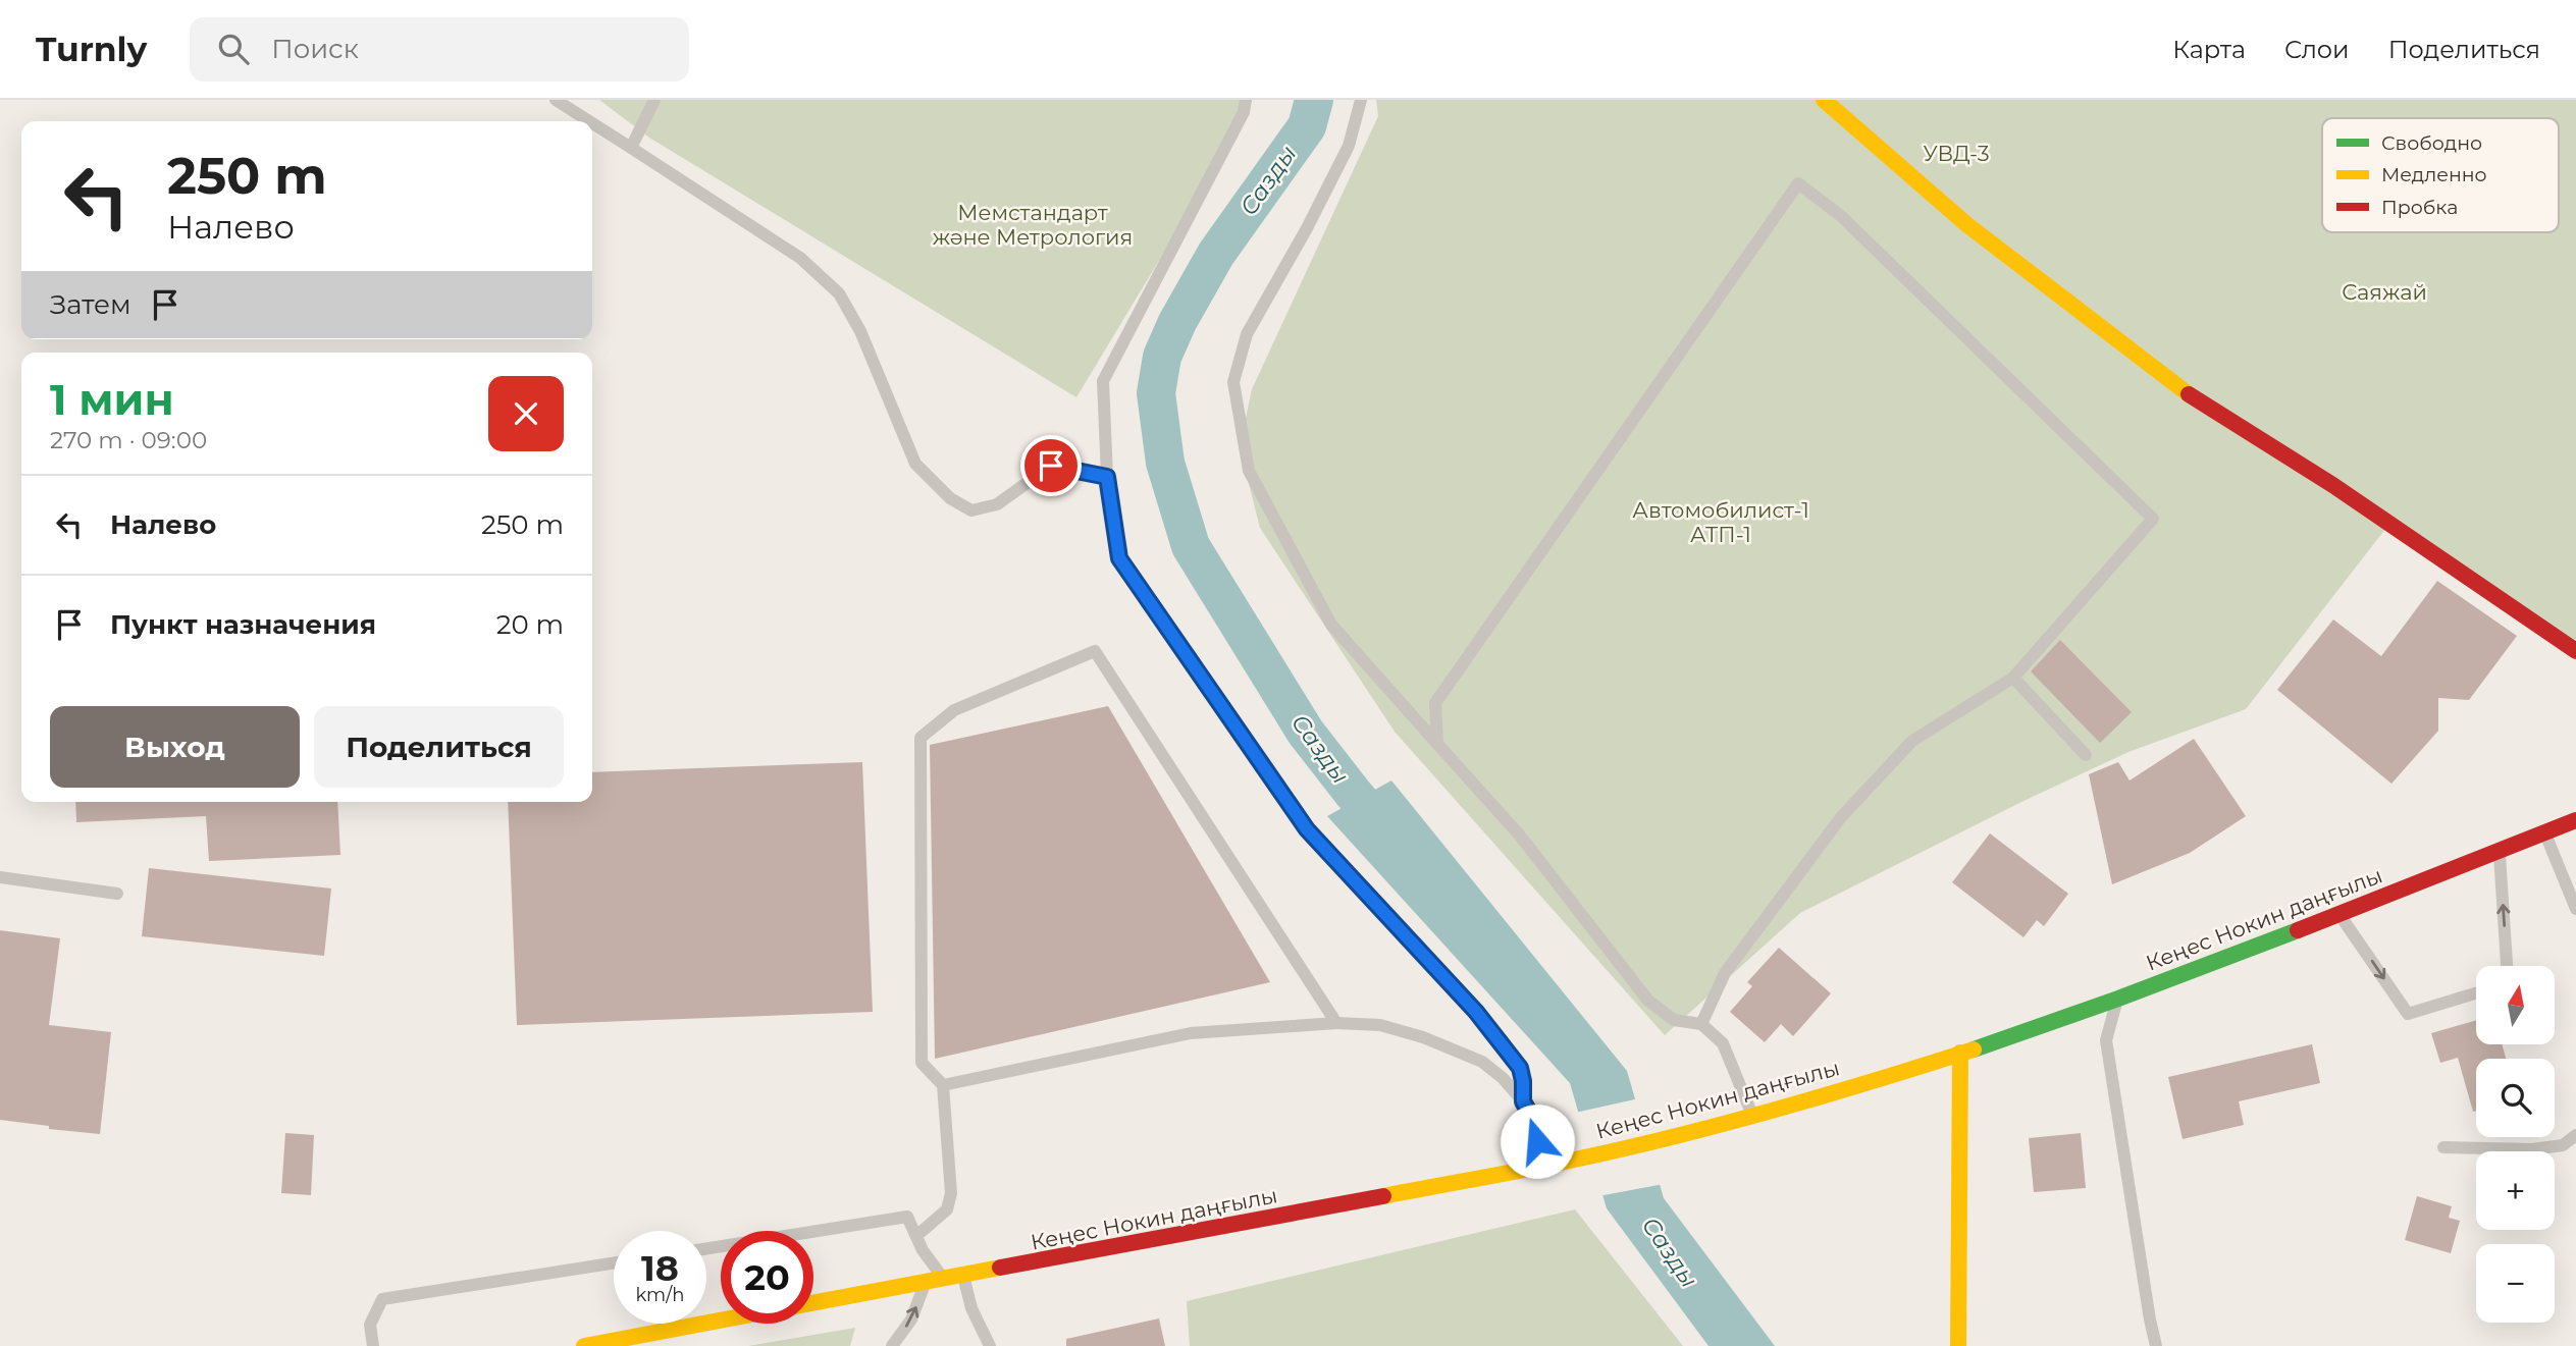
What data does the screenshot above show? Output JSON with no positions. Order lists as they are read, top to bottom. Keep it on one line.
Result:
{"streets":{"main road":["Кеңес Нокин даңғылы"]},"water":["Сазды"],"parks":["УВД-3","Мемстандарт және Метрология","Саяжай","Автомобилист-1 АТП-1"],"legend":["Свободно","Медленно","Пробка"],"north":"top","page":{"header":"Turnly","search":"Поиск","nav":["Карта","Слои","Поделиться"],"turn":["250 m","Налево"],"then":"Затем","heading":["1 мин","270 m · 09:00"],"list":[{"name":"Налево","value":"250 m"},{"name":"Пункт назначения","value":"20 m"}],"buttons":["Выход","Поделиться"],"map_buttons":["+","−"],"speed":"18 km/h","limit":"20"}}
